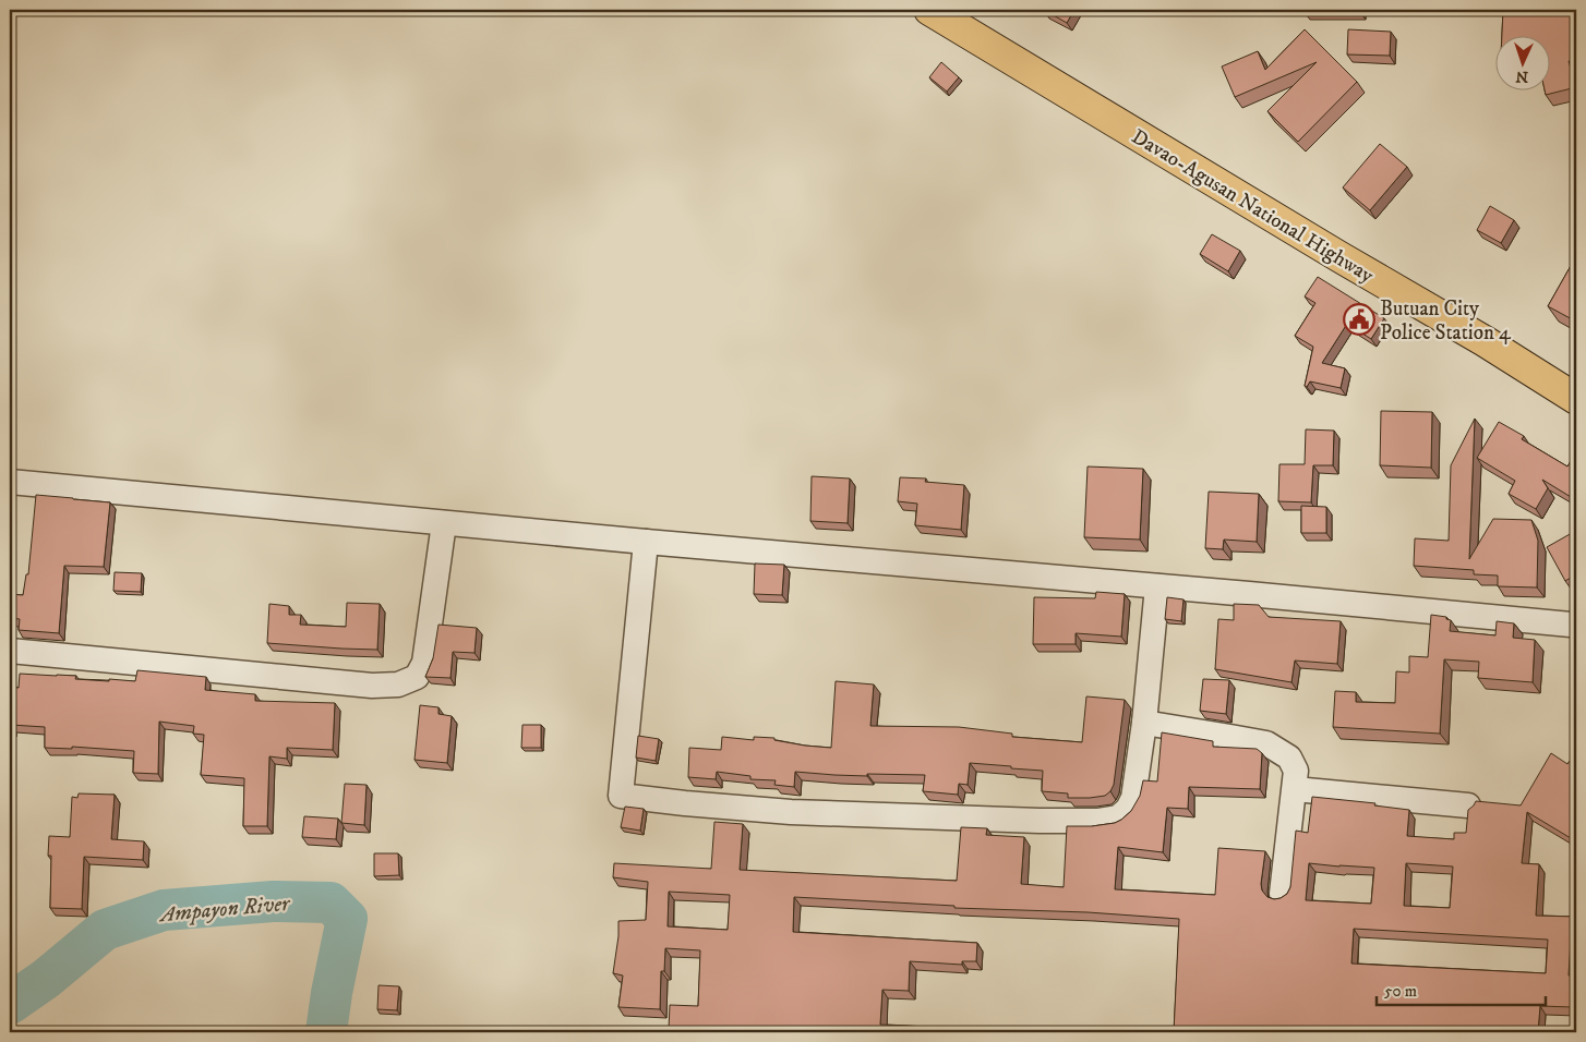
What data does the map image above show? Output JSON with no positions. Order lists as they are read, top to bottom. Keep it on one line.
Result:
{"streets":{"highway":["Davao-Agusan National Highway"]},"water":["Ampayon River"],"places":{"public building":["Butuan City Police Station 4"]},"scale_bar":"50 m","north":"bottom"}
